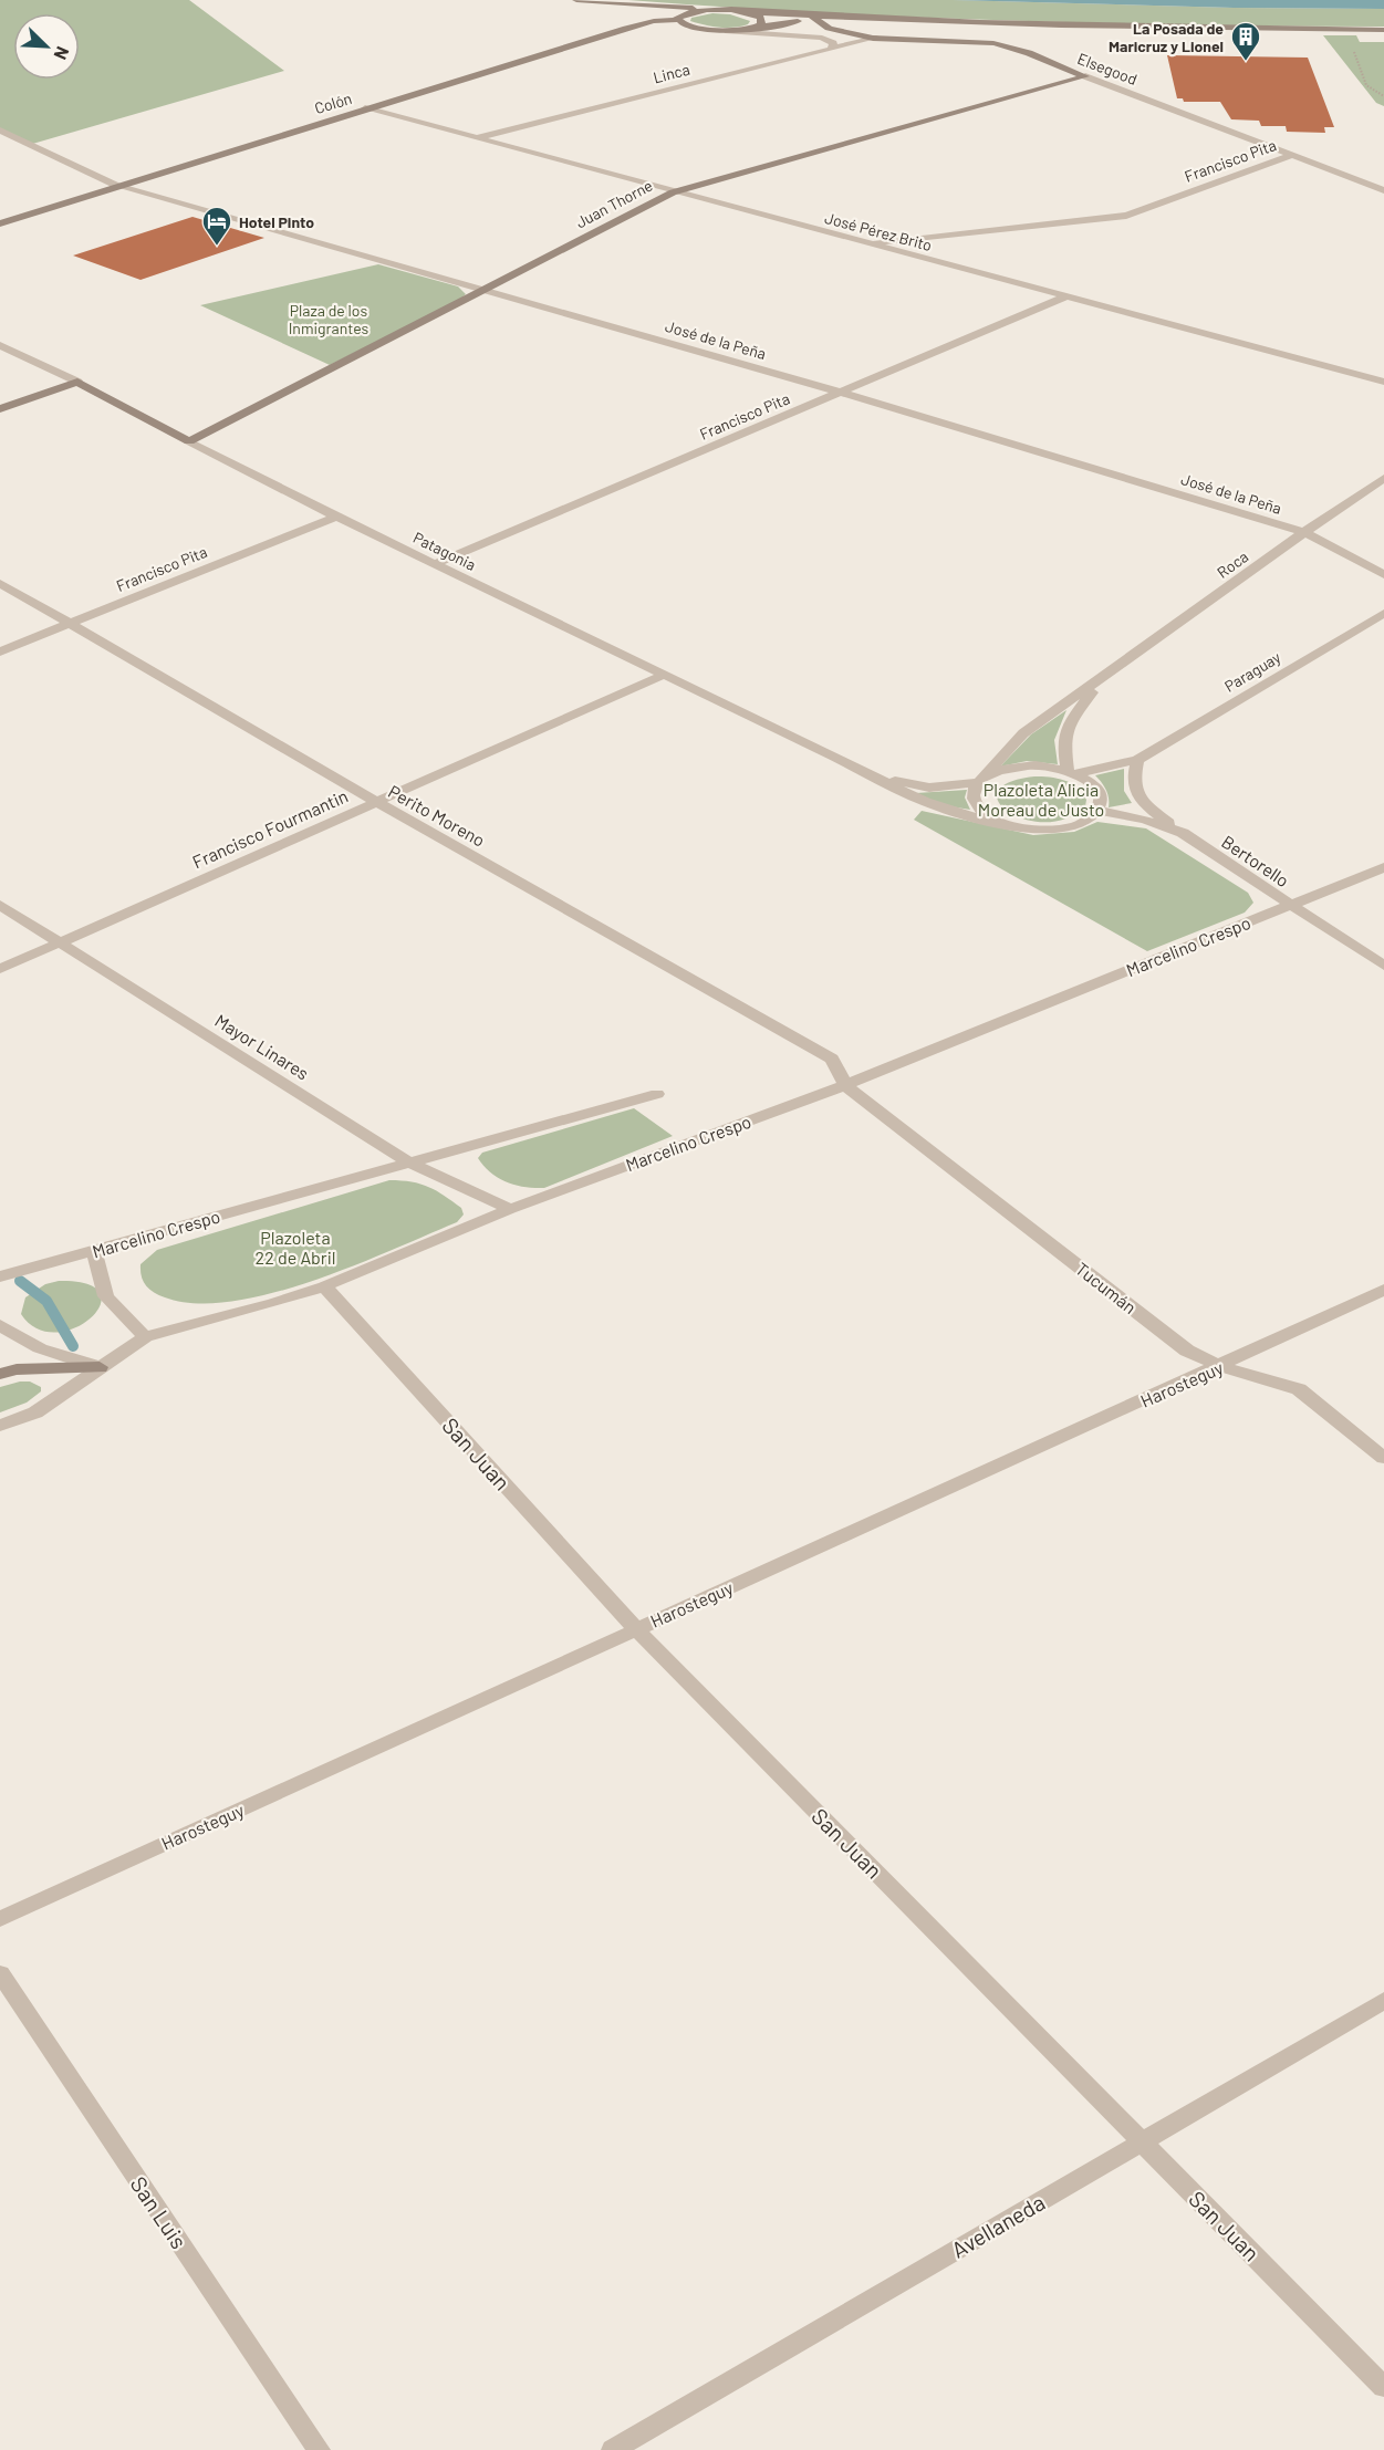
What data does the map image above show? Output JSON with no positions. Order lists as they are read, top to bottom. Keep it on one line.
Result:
{"streets":{"street":["Elsegood","Linca","Colón","Francisco Pita","Juan Thorne","José Pérez Brito","José de la Peña","Patagonia","Roca","Paraguay","Perito Moreno","Francisco Fourmantin","Bertorello","Marcelino Crespo","Mayor Linares","Tucumán","Harosteguy","San Juan","San Luis","Avellaneda"]},"crossings":[["Elsegood","Linca"],["Elsegood","Francisco Pita"],["Elsegood","Juan Thorne"],["Linca","José Pérez Brito"],["Colón","José Pérez Brito"],["Colón","José de la Peña"],["Francisco Pita","José Pérez Brito"],["Francisco Pita","José de la Peña"],["Francisco Pita","Patagonia"],["Francisco Pita","Perito Moreno"],["Juan Thorne","José Pérez Brito"],["Juan Thorne","José de la Peña"],["Juan Thorne","Patagonia"],["José de la Peña","Roca"],["Patagonia","Paraguay"],["Patagonia","Francisco Fourmantin"],["Perito Moreno","Francisco Fourmantin"],["Perito Moreno","Marcelino Crespo"],["Perito Moreno","Tucumán"],["Francisco Fourmantin","Mayor Linares"],["Bertorello","Marcelino Crespo"],["Marcelino Crespo","Mayor Linares"],["Marcelino Crespo","Tucumán"],["Marcelino Crespo","San Juan"],["Tucumán","Harosteguy"],["Harosteguy","San Juan"],["San Juan","Avellaneda"]],"parks":["Plaza de los Inmigrantes","Plazoleta Alicia Moreau de Justo","Plazoleta 22 de Abril"],"places":{"building":["La Posada de Maricruz y Lionel"],"hotel":["Hotel Pinto"]},"north":"bottom right"}
